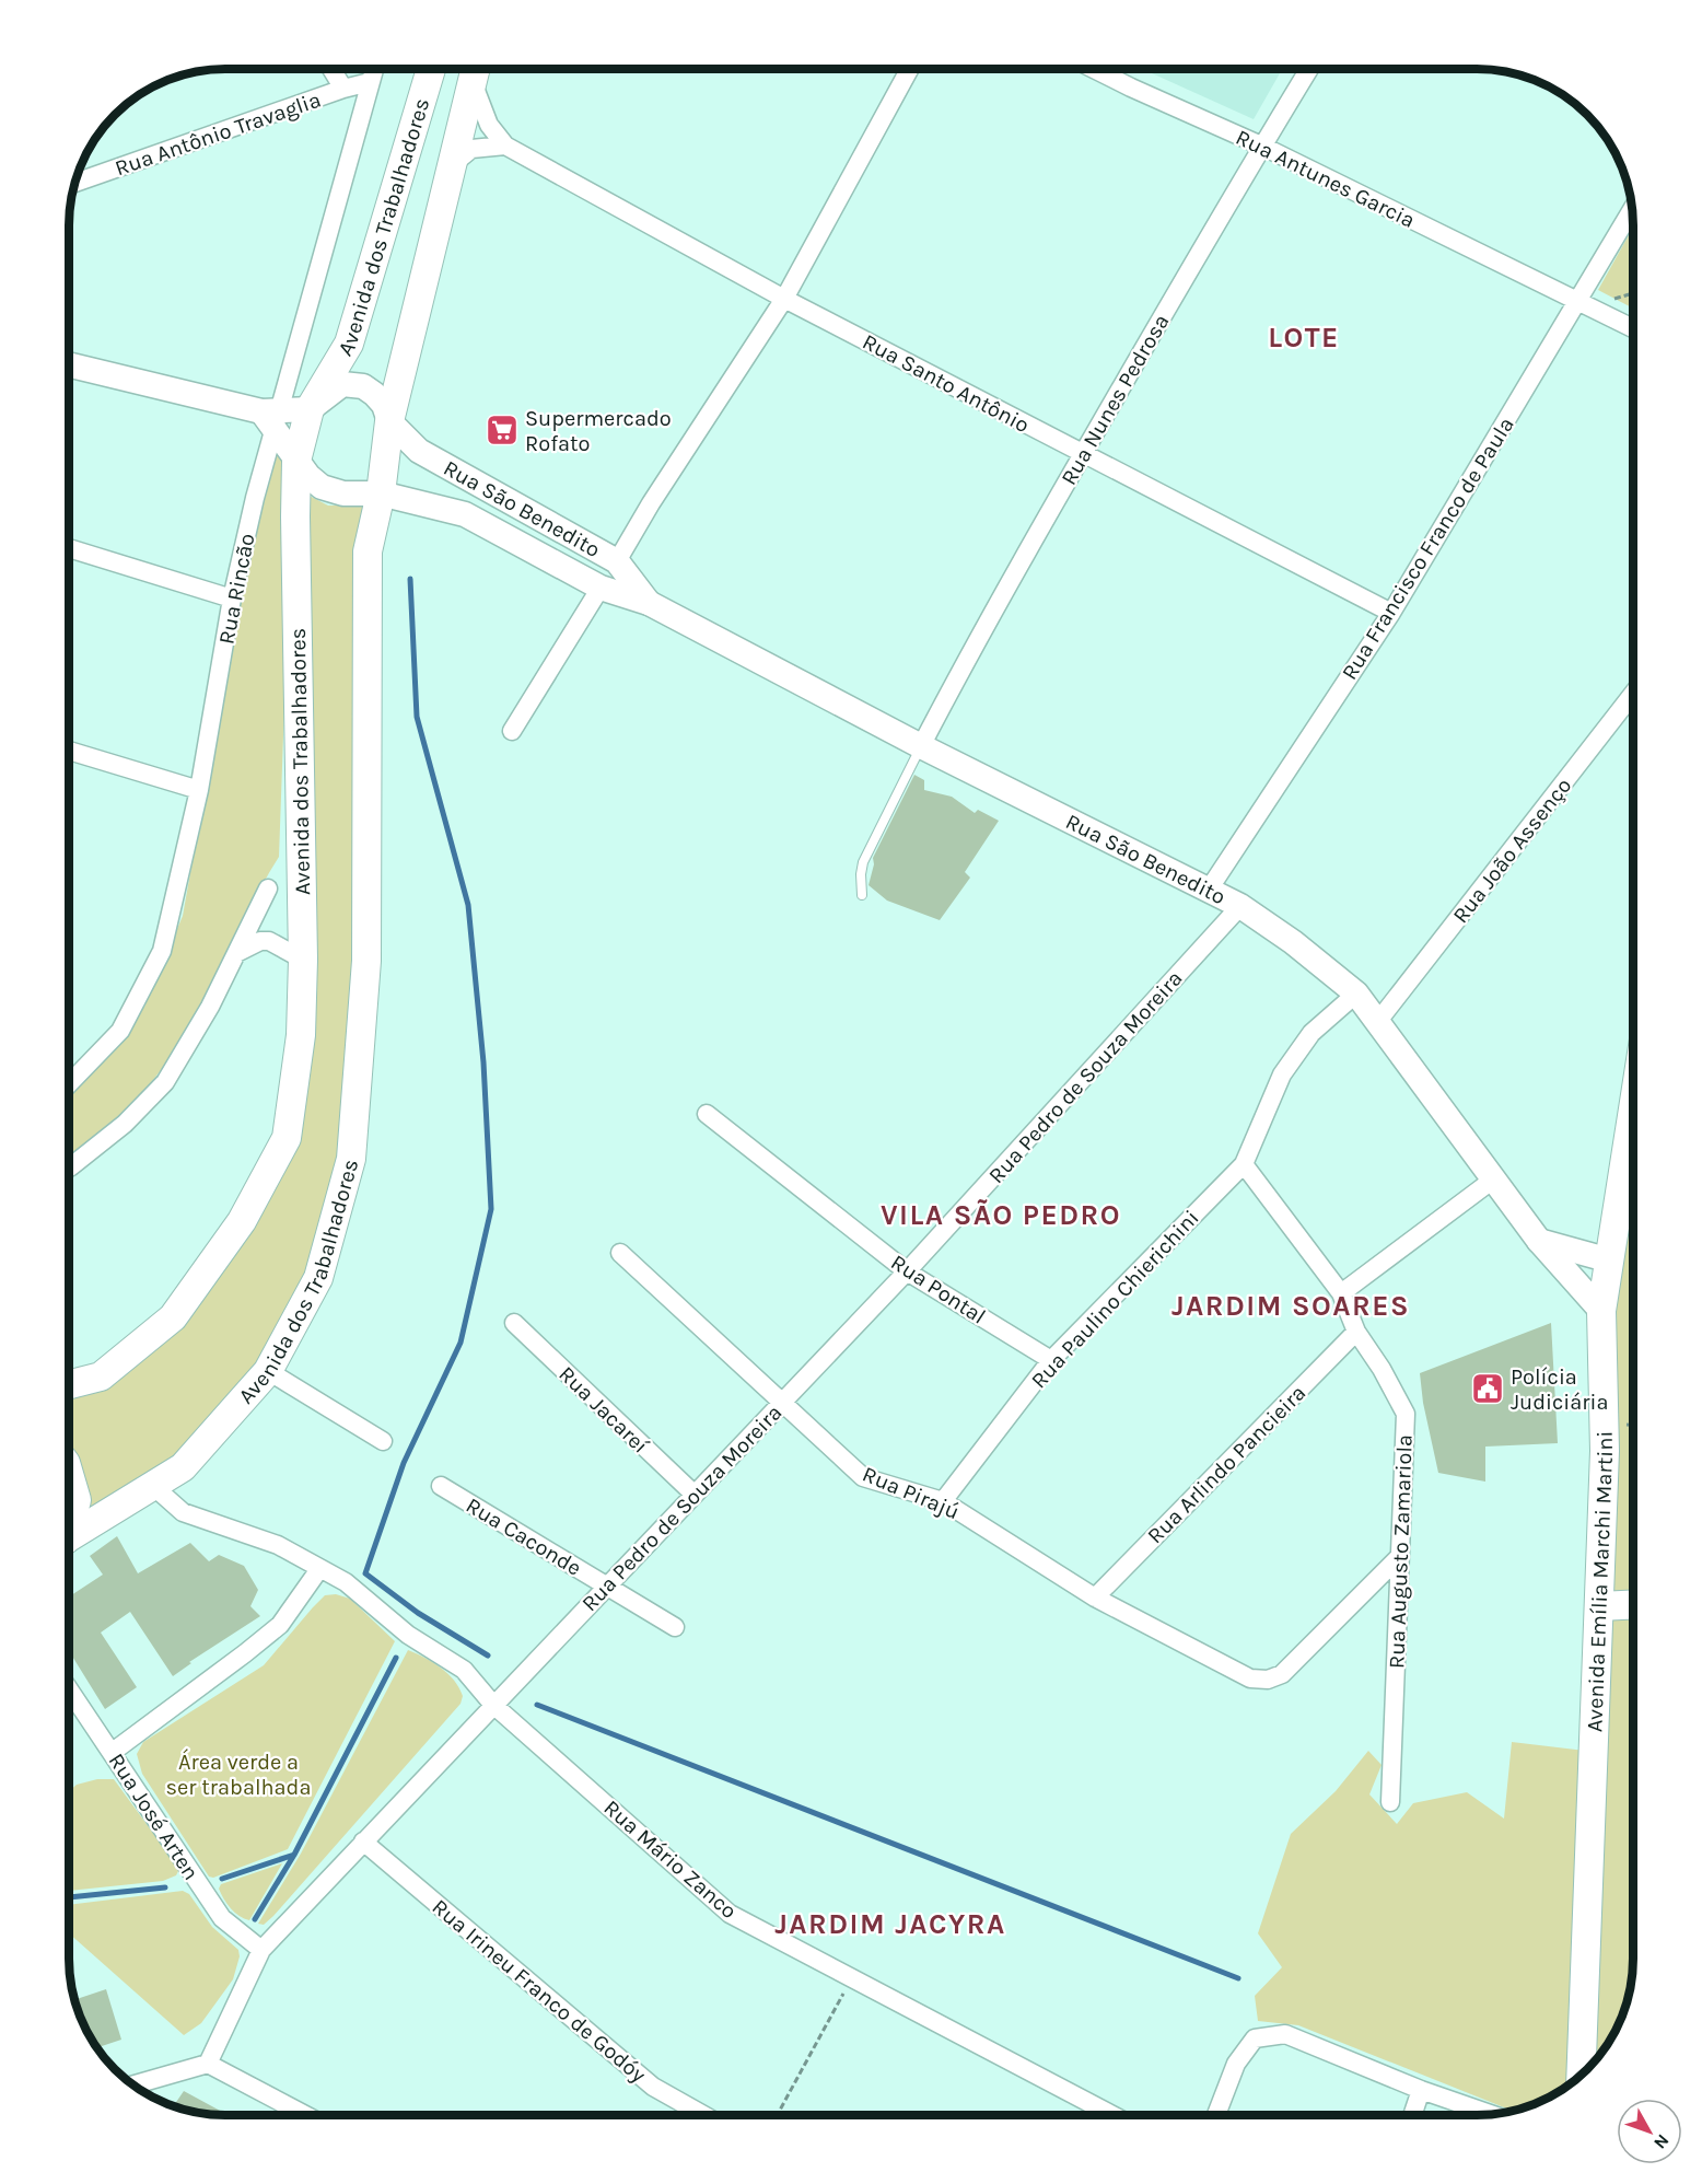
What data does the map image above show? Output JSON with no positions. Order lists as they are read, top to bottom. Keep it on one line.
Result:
{"streets":{"main road":["Avenida dos Trabalhadores","Rua São Benedito","Avenida Emília Marchi Martini"],"street":["Rua Antônio Travaglia","Rua Antunes Garcia","Rua Santo Antônio","Rua Nunes Pedrosa","Rua Francisco Franco de Paula","Rua Rincão","Rua João Assenço","Rua Pedro de Souza Moreira","Rua Pontal","Rua Paulino Chierichini","Rua Jacareí","Rua Arlindo Pancieira","Rua Pirajú","Rua Caconde","Rua Augusto Zamariola","Rua José Arten","Rua Mário Zanco","Rua Irineu Franco de Godóy"]},"crossings":[["Rua Antônio Travaglia","Rua Rincão"],["Rua Antunes Garcia","Rua Nunes Pedrosa"],["Rua Antunes Garcia","Rua Francisco Franco de Paula"],["Avenida dos Trabalhadores","Rua Santo Antônio"],["Avenida dos Trabalhadores","Rua São Benedito"],["Avenida dos Trabalhadores","Rua Mário Zanco"],["Rua Santo Antônio","Rua Nunes Pedrosa"],["Rua Santo Antônio","Rua Francisco Franco de Paula"],["Rua Nunes Pedrosa","Rua São Benedito"],["Rua São Benedito","Rua Francisco Franco de Paula"],["Rua São Benedito","Rua João Assenço"],["Rua São Benedito","Rua Pedro de Souza Moreira"],["Rua São Benedito","Avenida Emília Marchi Martini"],["Rua Pedro de Souza Moreira","Rua Pontal"],["Rua Pedro de Souza Moreira","Rua Jacareí"],["Rua Pedro de Souza Moreira","Rua Pirajú"],["Rua Pedro de Souza Moreira","Rua Caconde"],["Rua Pedro de Souza Moreira","Rua José Arten"],["Rua Pedro de Souza Moreira","Rua Mário Zanco"],["Rua Pedro de Souza Moreira","Rua Irineu Franco de Godóy"],["Rua Pontal","Rua Paulino Chierichini"],["Rua Paulino Chierichini","Rua Pirajú"],["Rua Paulino Chierichini","Rua Augusto Zamariola"],["Rua Arlindo Pancieira","Rua Pirajú"],["Rua Arlindo Pancieira","Rua Augusto Zamariola"],["Rua Pirajú","Rua Augusto Zamariola"]],"districts":["LOTE","VILA SÃO PEDRO","JARDIM SOARES","JARDIM JACYRA"],"parks":["Área verde a ser trabalhada"],"places":{"supermarket":["Supermercado Rofato"],"public building":["Polícia Judiciária"]},"north":"bottom right"}
